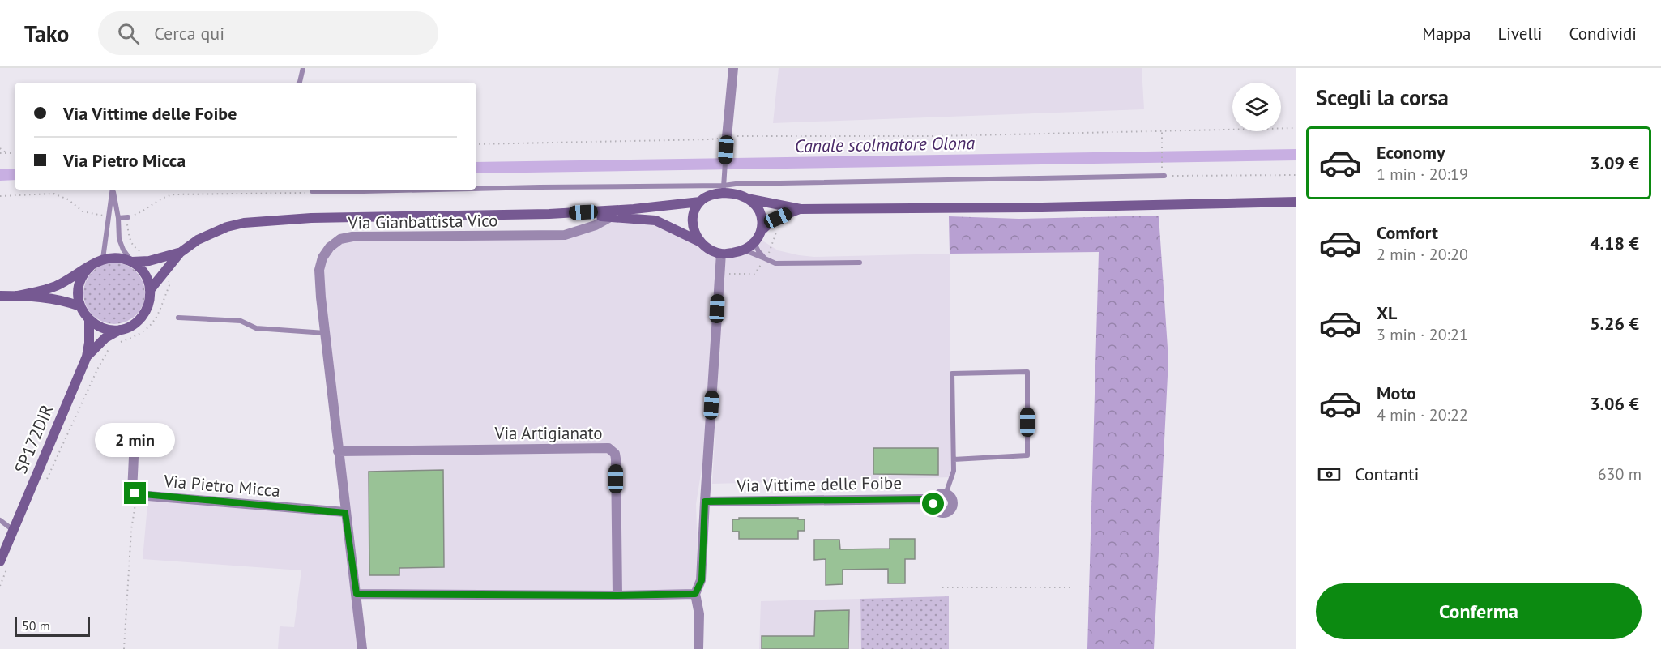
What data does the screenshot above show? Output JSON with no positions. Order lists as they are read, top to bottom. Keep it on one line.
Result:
{"streets":{"main road":["SP172DIR"],"street":["Via Gianbattista Vico","Via Artigianato","Via Vittime delle Foibe","Via Pietro Micca"]},"crossings":[["Via Gianbattista Vico","Via Artigianato"],["Via Gianbattista Vico","Via Pietro Micca"]],"water":["Canale scolmatore Olona"],"scale_bar":"50 m","page":{"header":"Tako","search":"Cerca qui","nav":["Mappa","Livelli","Condividi"],"heading":"Scegli la corsa","banner":["Via Vittime delle Foibe","Via Pietro Micca"],"list":[{"name":"Economy","note":"1 min · 20:19","value":"3.09 €"},{"name":"Comfort","note":"2 min · 20:20","value":"4.18 €"},{"name":"XL","note":"3 min · 20:21","value":"5.26 €"},{"name":"Moto","note":"4 min · 20:22","value":"3.06 €"}],"bubble":"2 min","pay":["Contanti","630 m"],"buttons":"Conferma","scale":"50 m"}}
